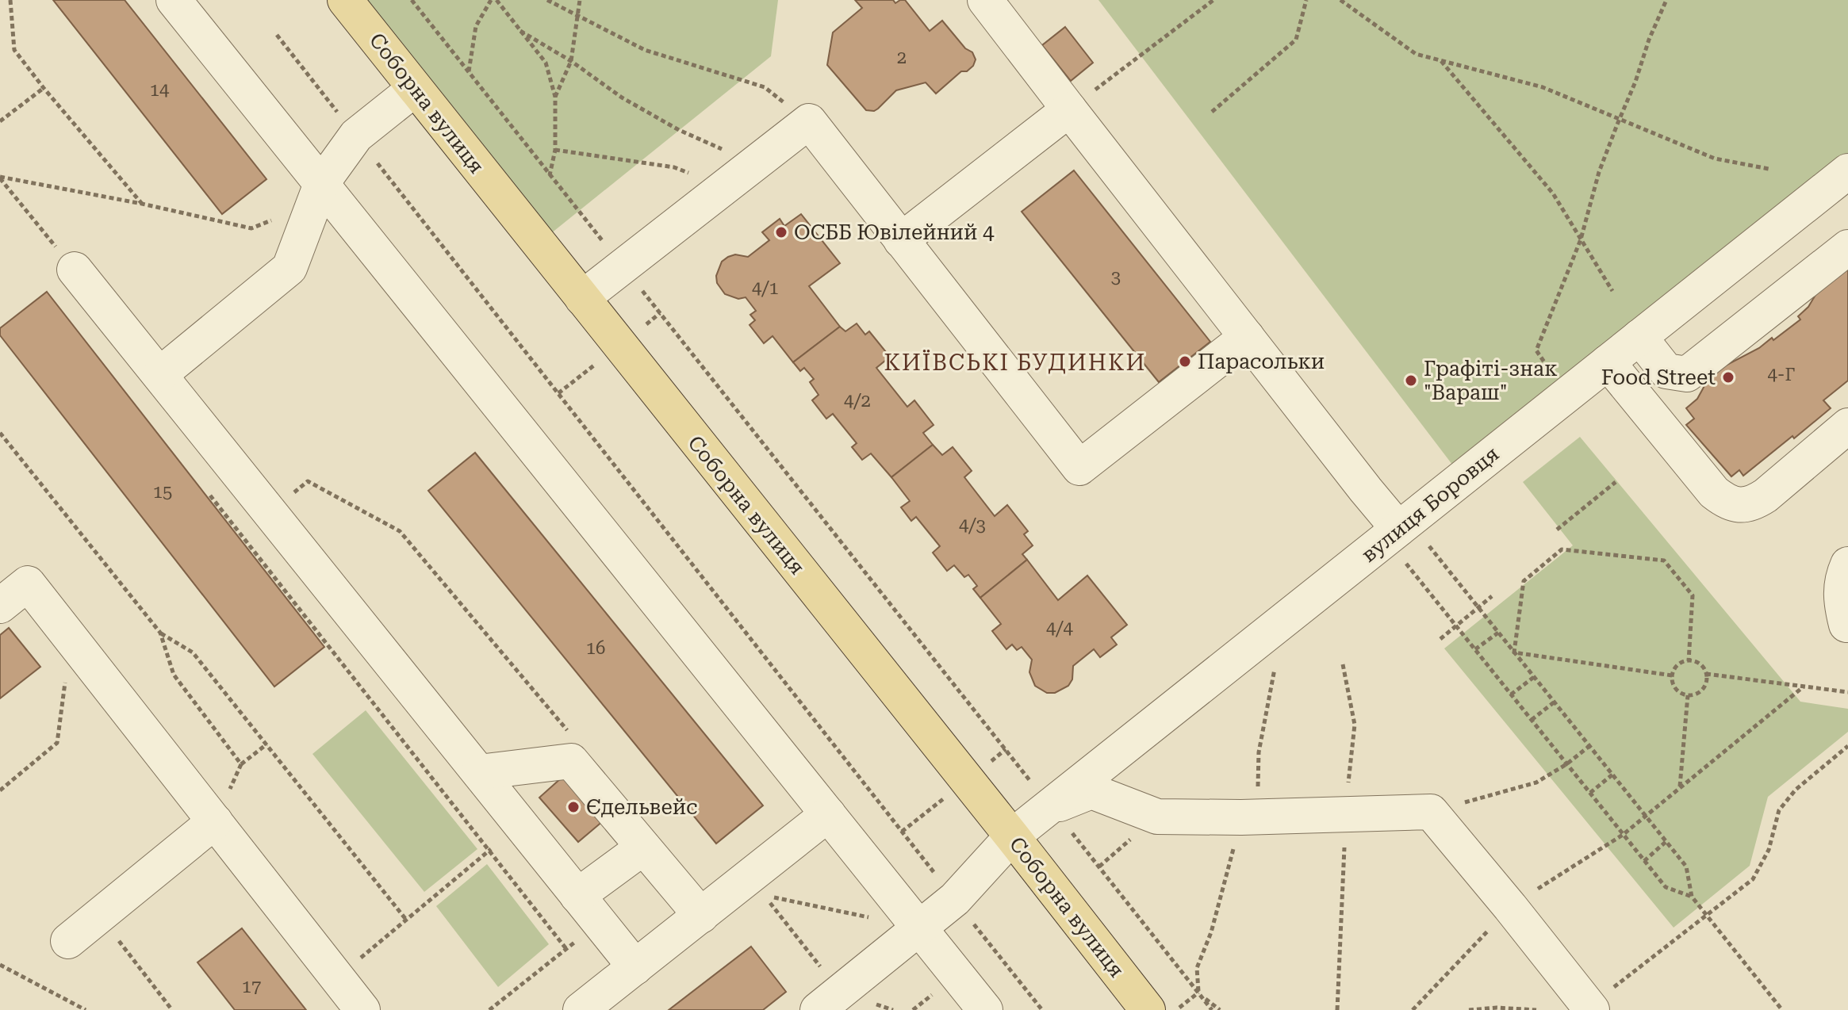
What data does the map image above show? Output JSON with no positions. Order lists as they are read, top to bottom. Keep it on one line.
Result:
{"streets":{"main road":["Соборна вулиця"],"street":["вулиця Боровця"]},"crossings":[["Соборна вулиця","вулиця Боровця"]],"districts":["КИЇВСЬКІ БУДИНКИ"],"places":["ОСББ Ювілейний 4","Парасольки","Food Street","Графіті-знак \"Вараш\"","Єдельвейс"],"house_numbers":["2","14","3","4/1","4-Г","4/2","15","4/3","4/4","16","17"]}
